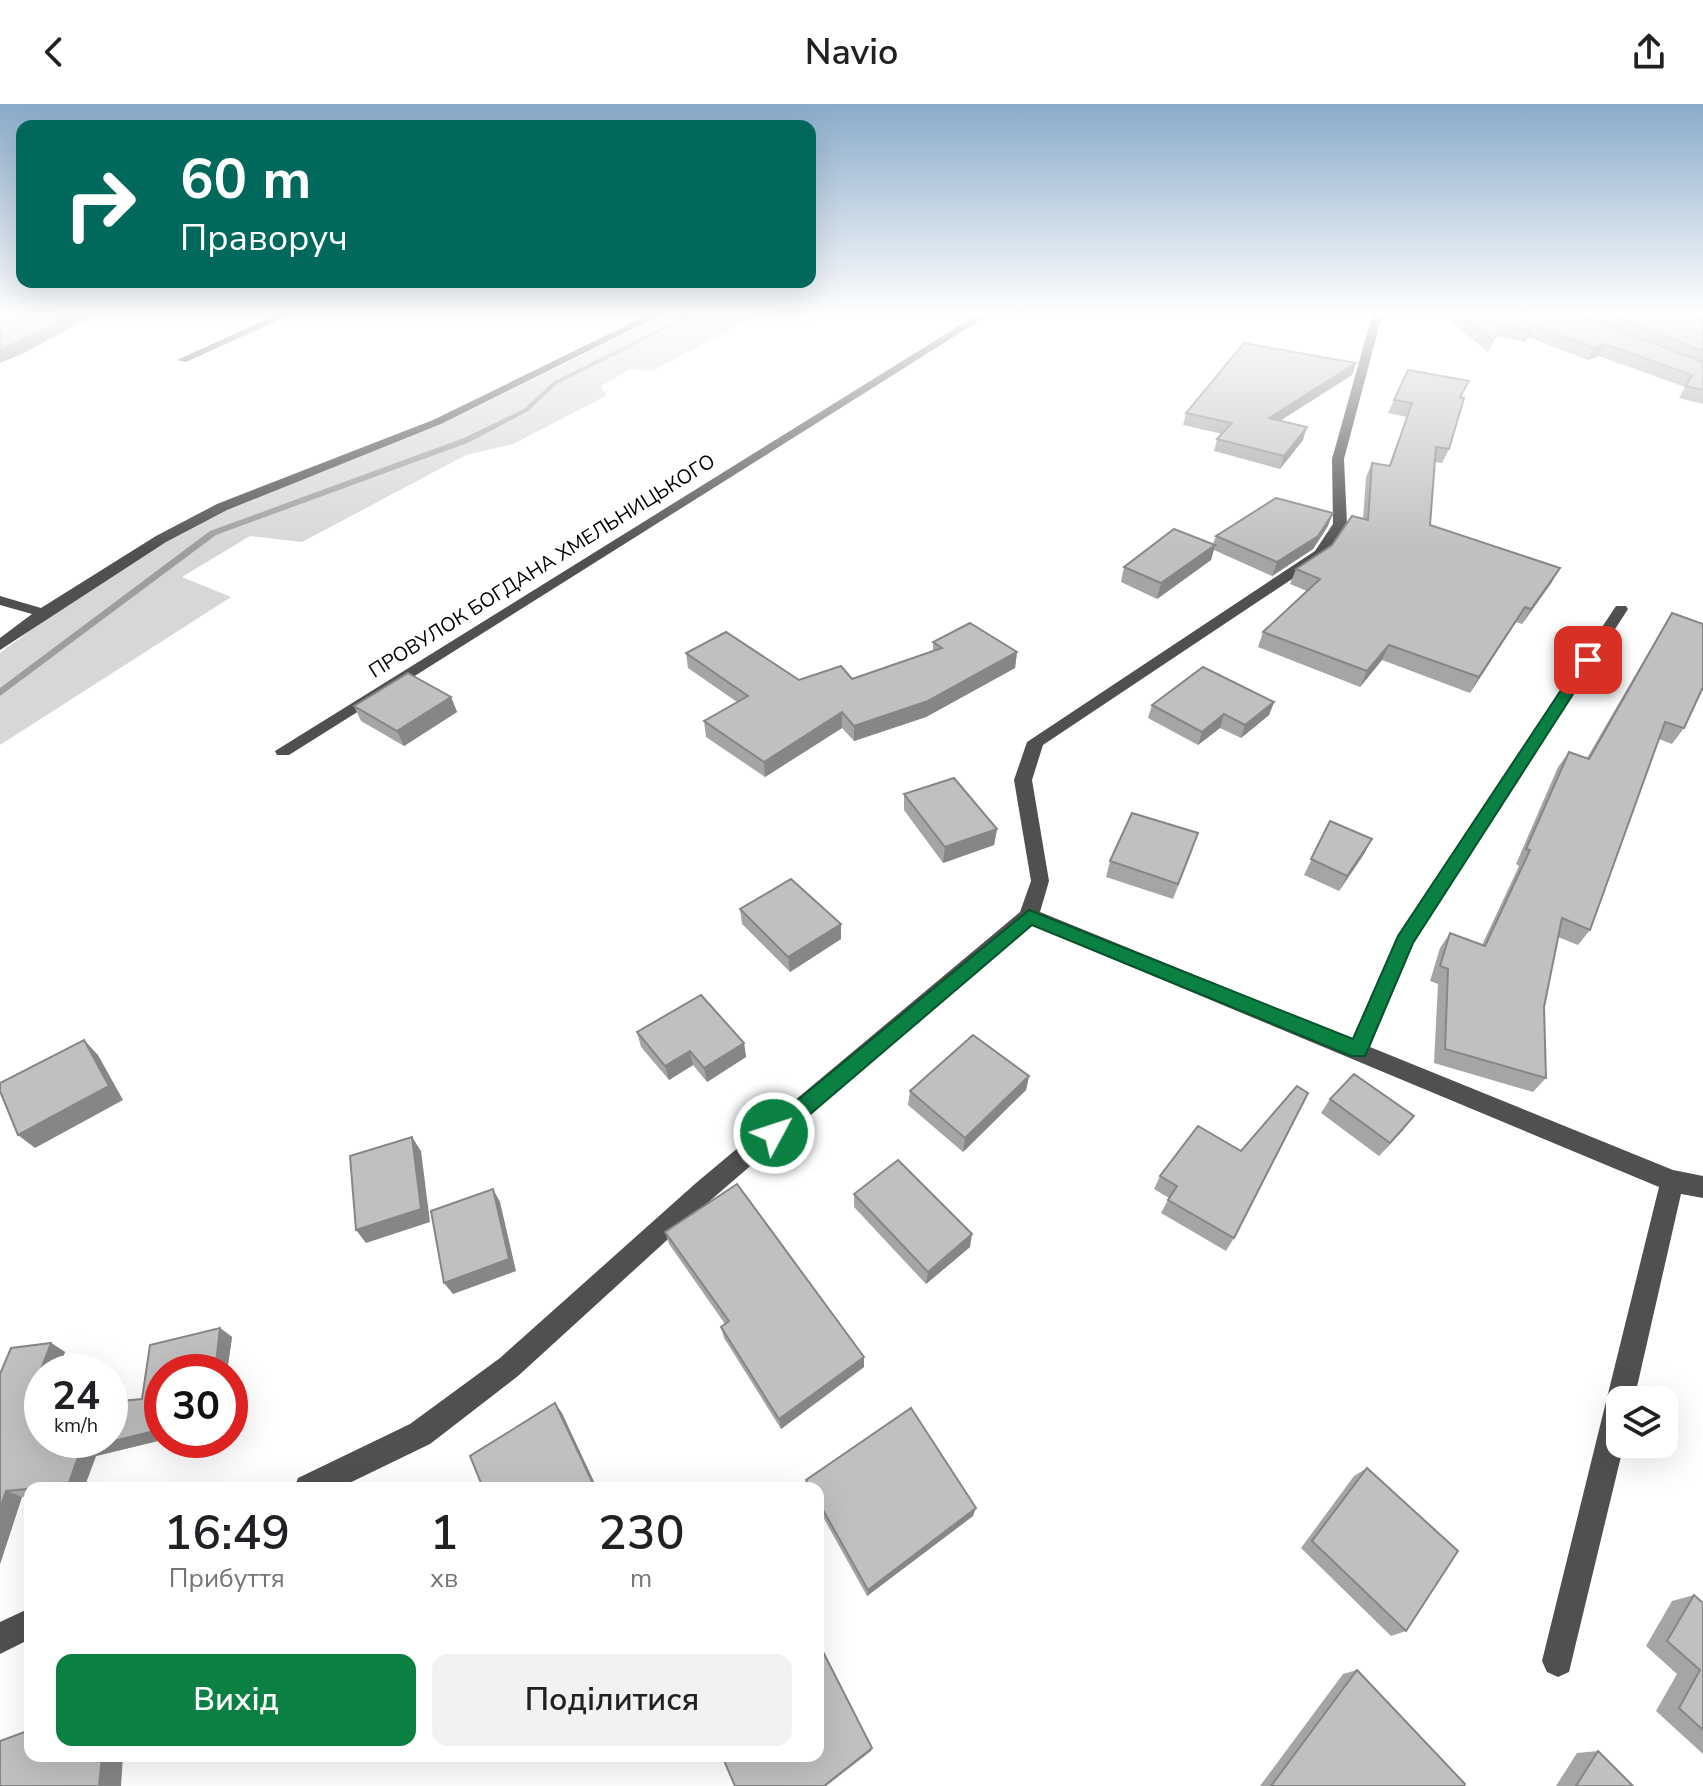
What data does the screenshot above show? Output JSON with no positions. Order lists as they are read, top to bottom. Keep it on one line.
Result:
{"streets":{"street":["ПРОВУЛОК БОГДАНА ХМЕЛЬНИЦЬКОГО"]},"page":{"header":"Navio","turn":["60 m","Праворуч"],"speed":"24 km/h","limit":"30","eta":["16:49","Прибуття","1","хв","230","m"],"buttons":["Вихід","Поділитися"]}}
